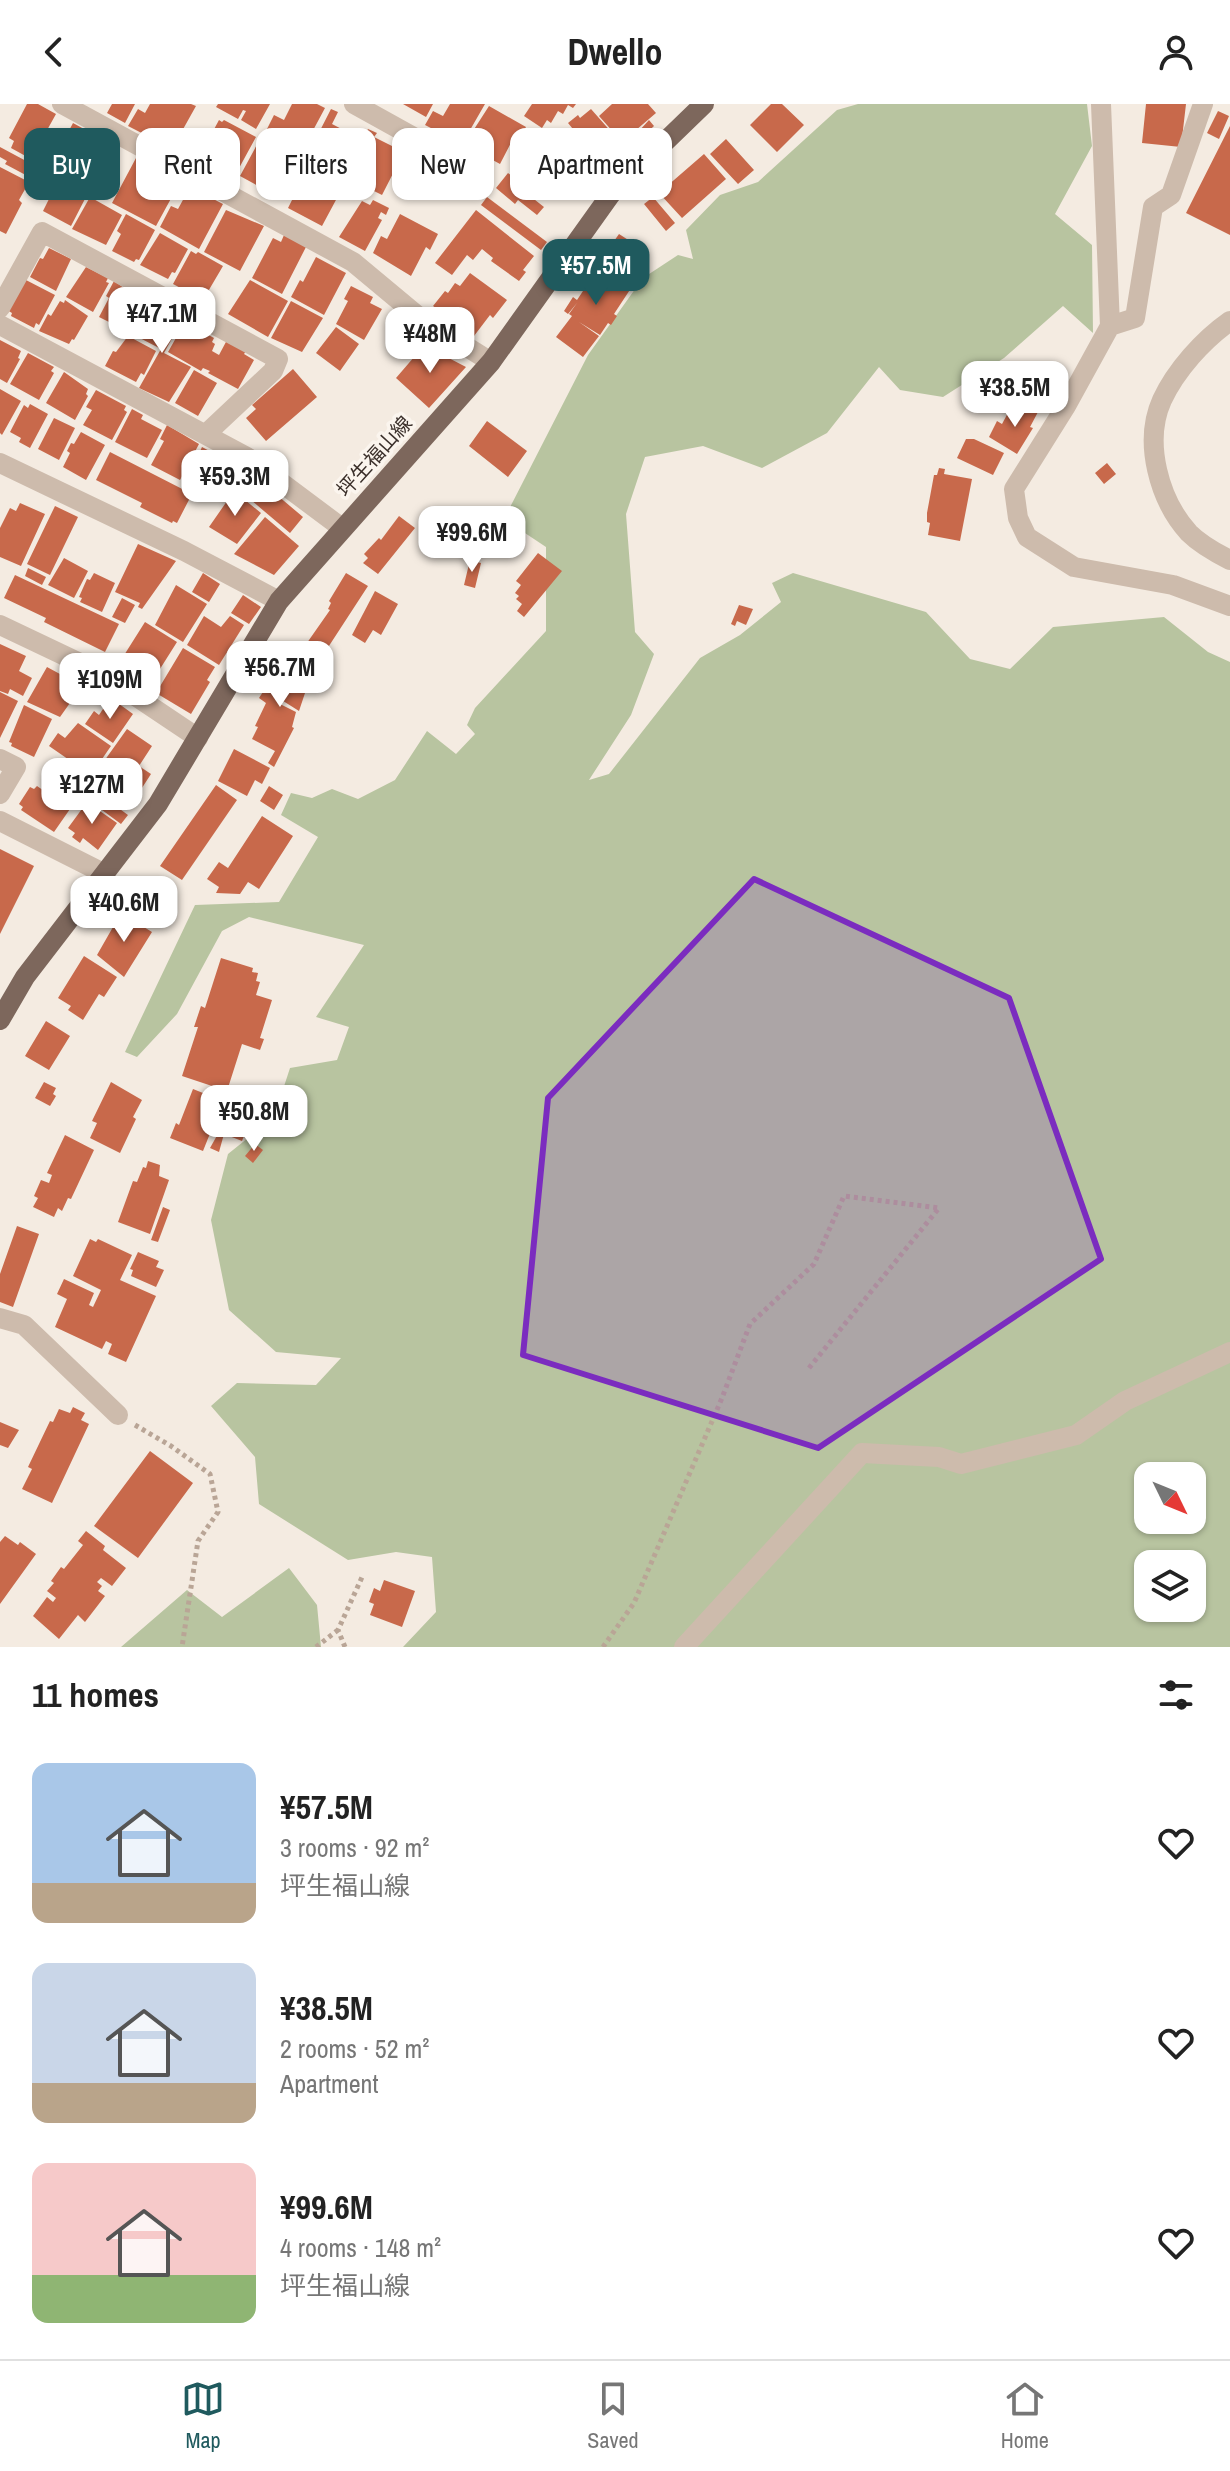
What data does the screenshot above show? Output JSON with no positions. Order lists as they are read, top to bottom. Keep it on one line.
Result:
{"streets":{"main road":["坪生福山線"]},"north":"bottom right","page":{"header":"Dwello","chip":["Buy","Rent","Filters","New","Apartment"],"price":["¥57.5M","¥47.1M","¥48M","¥38.5M","¥59.3M","¥99.6M","¥56.7M","¥109M","¥127M","¥40.6M","¥50.8M"],"heading":"11 homes","list":[{"name":"¥57.5M","note":"3 rooms · 92 m² · 坪生福山線"},{"name":"¥38.5M","note":"2 rooms · 52 m² · Apartment"},{"name":"¥99.6M","note":"4 rooms · 148 m² · 坪生福山線"}],"tabs":["Map","Saved","Home"]}}
